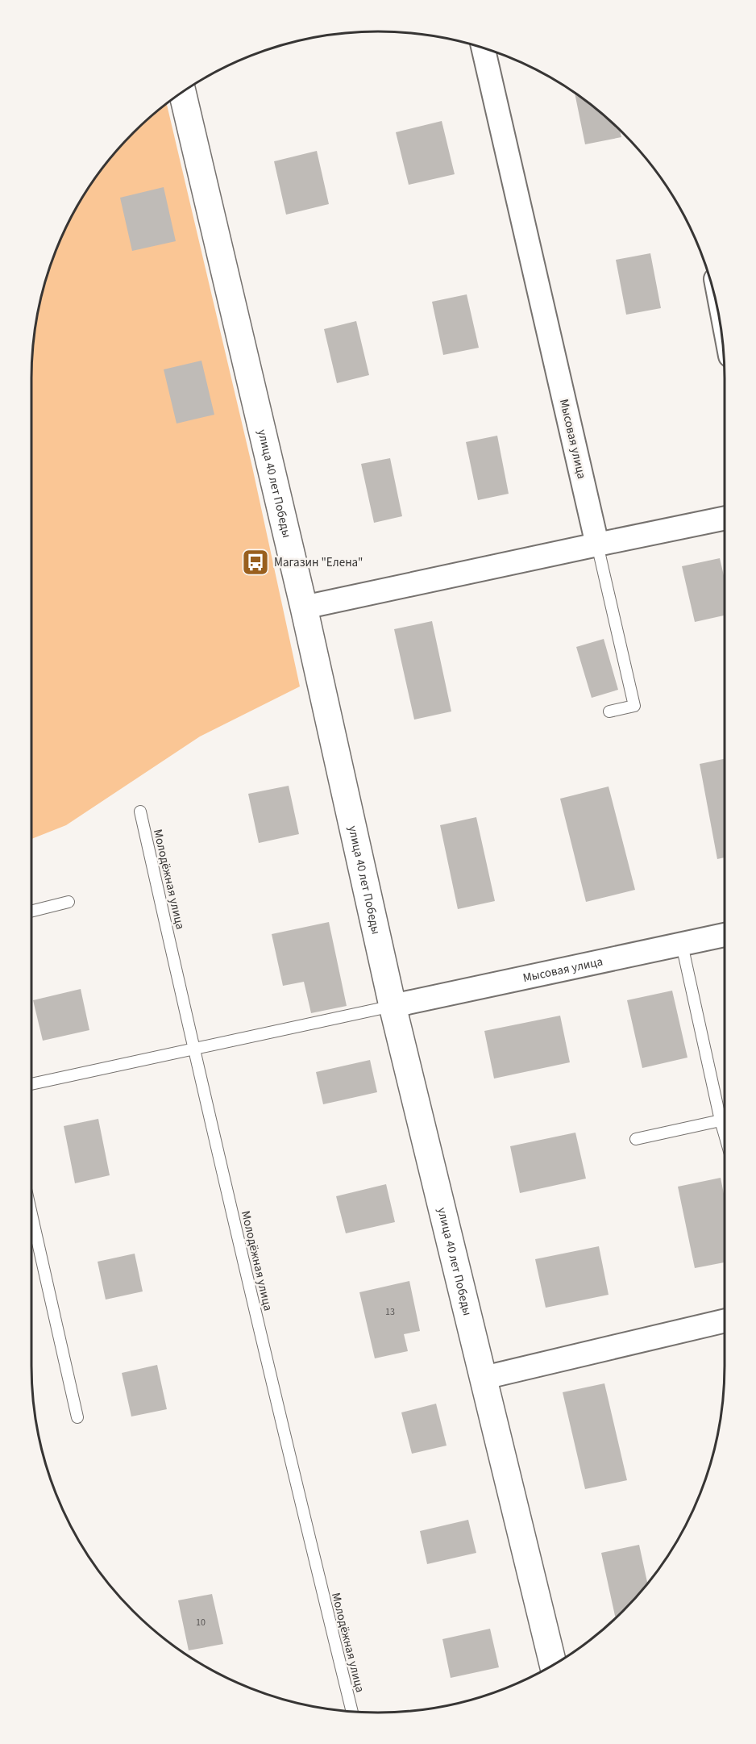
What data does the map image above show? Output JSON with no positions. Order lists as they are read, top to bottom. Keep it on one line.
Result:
{"streets":{"street":["Мысовая улица","улица 40 лет Победы"],"lane":["Молодёжная улица"]},"crossings":[["Мысовая улица","улица 40 лет Победы"]],"places":{"bus stop":["Магазин \"Елена\""]},"house_numbers":["13","10"]}
